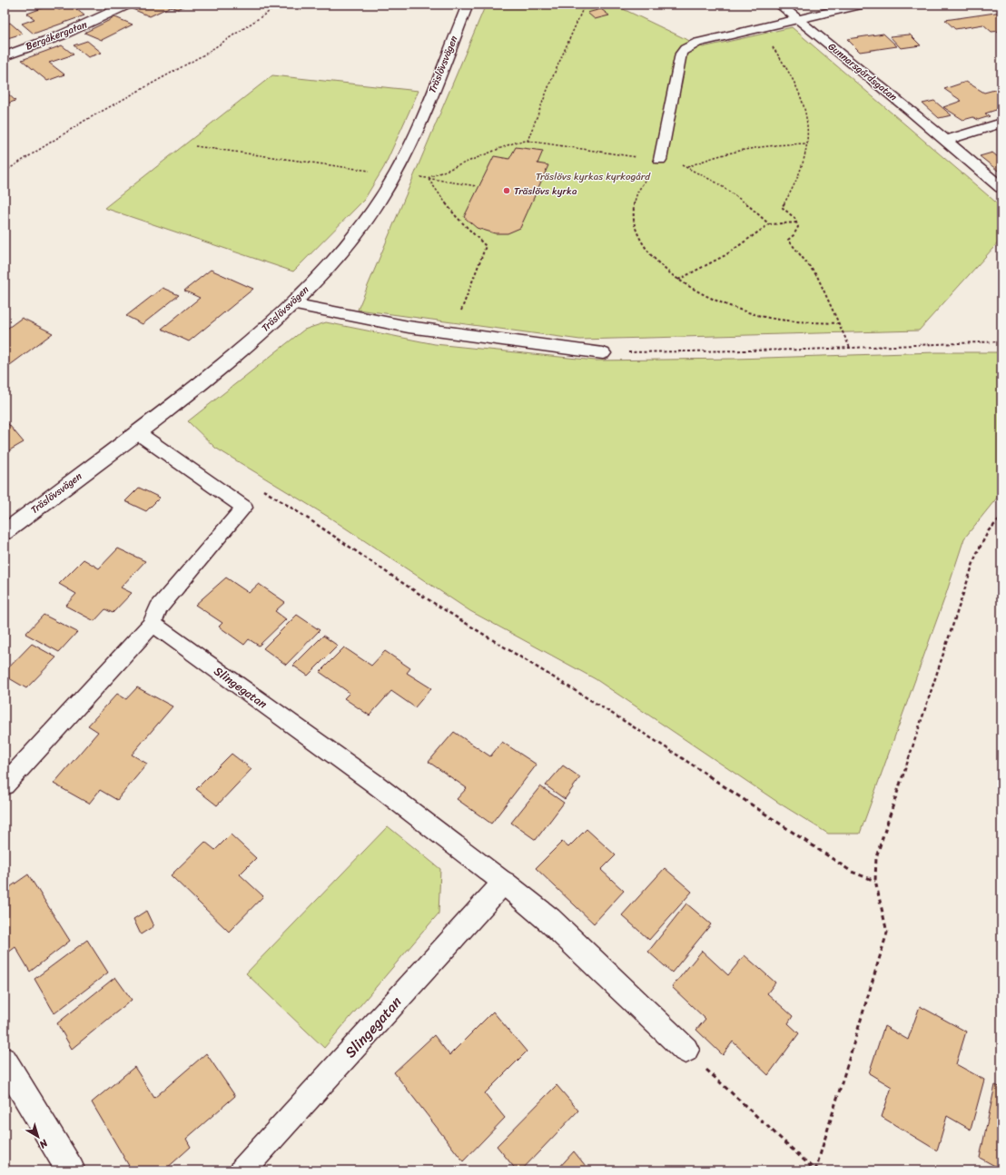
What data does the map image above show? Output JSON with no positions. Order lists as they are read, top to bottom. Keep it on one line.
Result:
{"streets":{"street":["Bergåkergatan","Träslövsvägen","Gunnarsgårdsgatan","Slingegatan"]},"parks":["Träslövs kyrkas kyrkogård"],"places":["Träslövs kyrka"],"north":"bottom right"}
